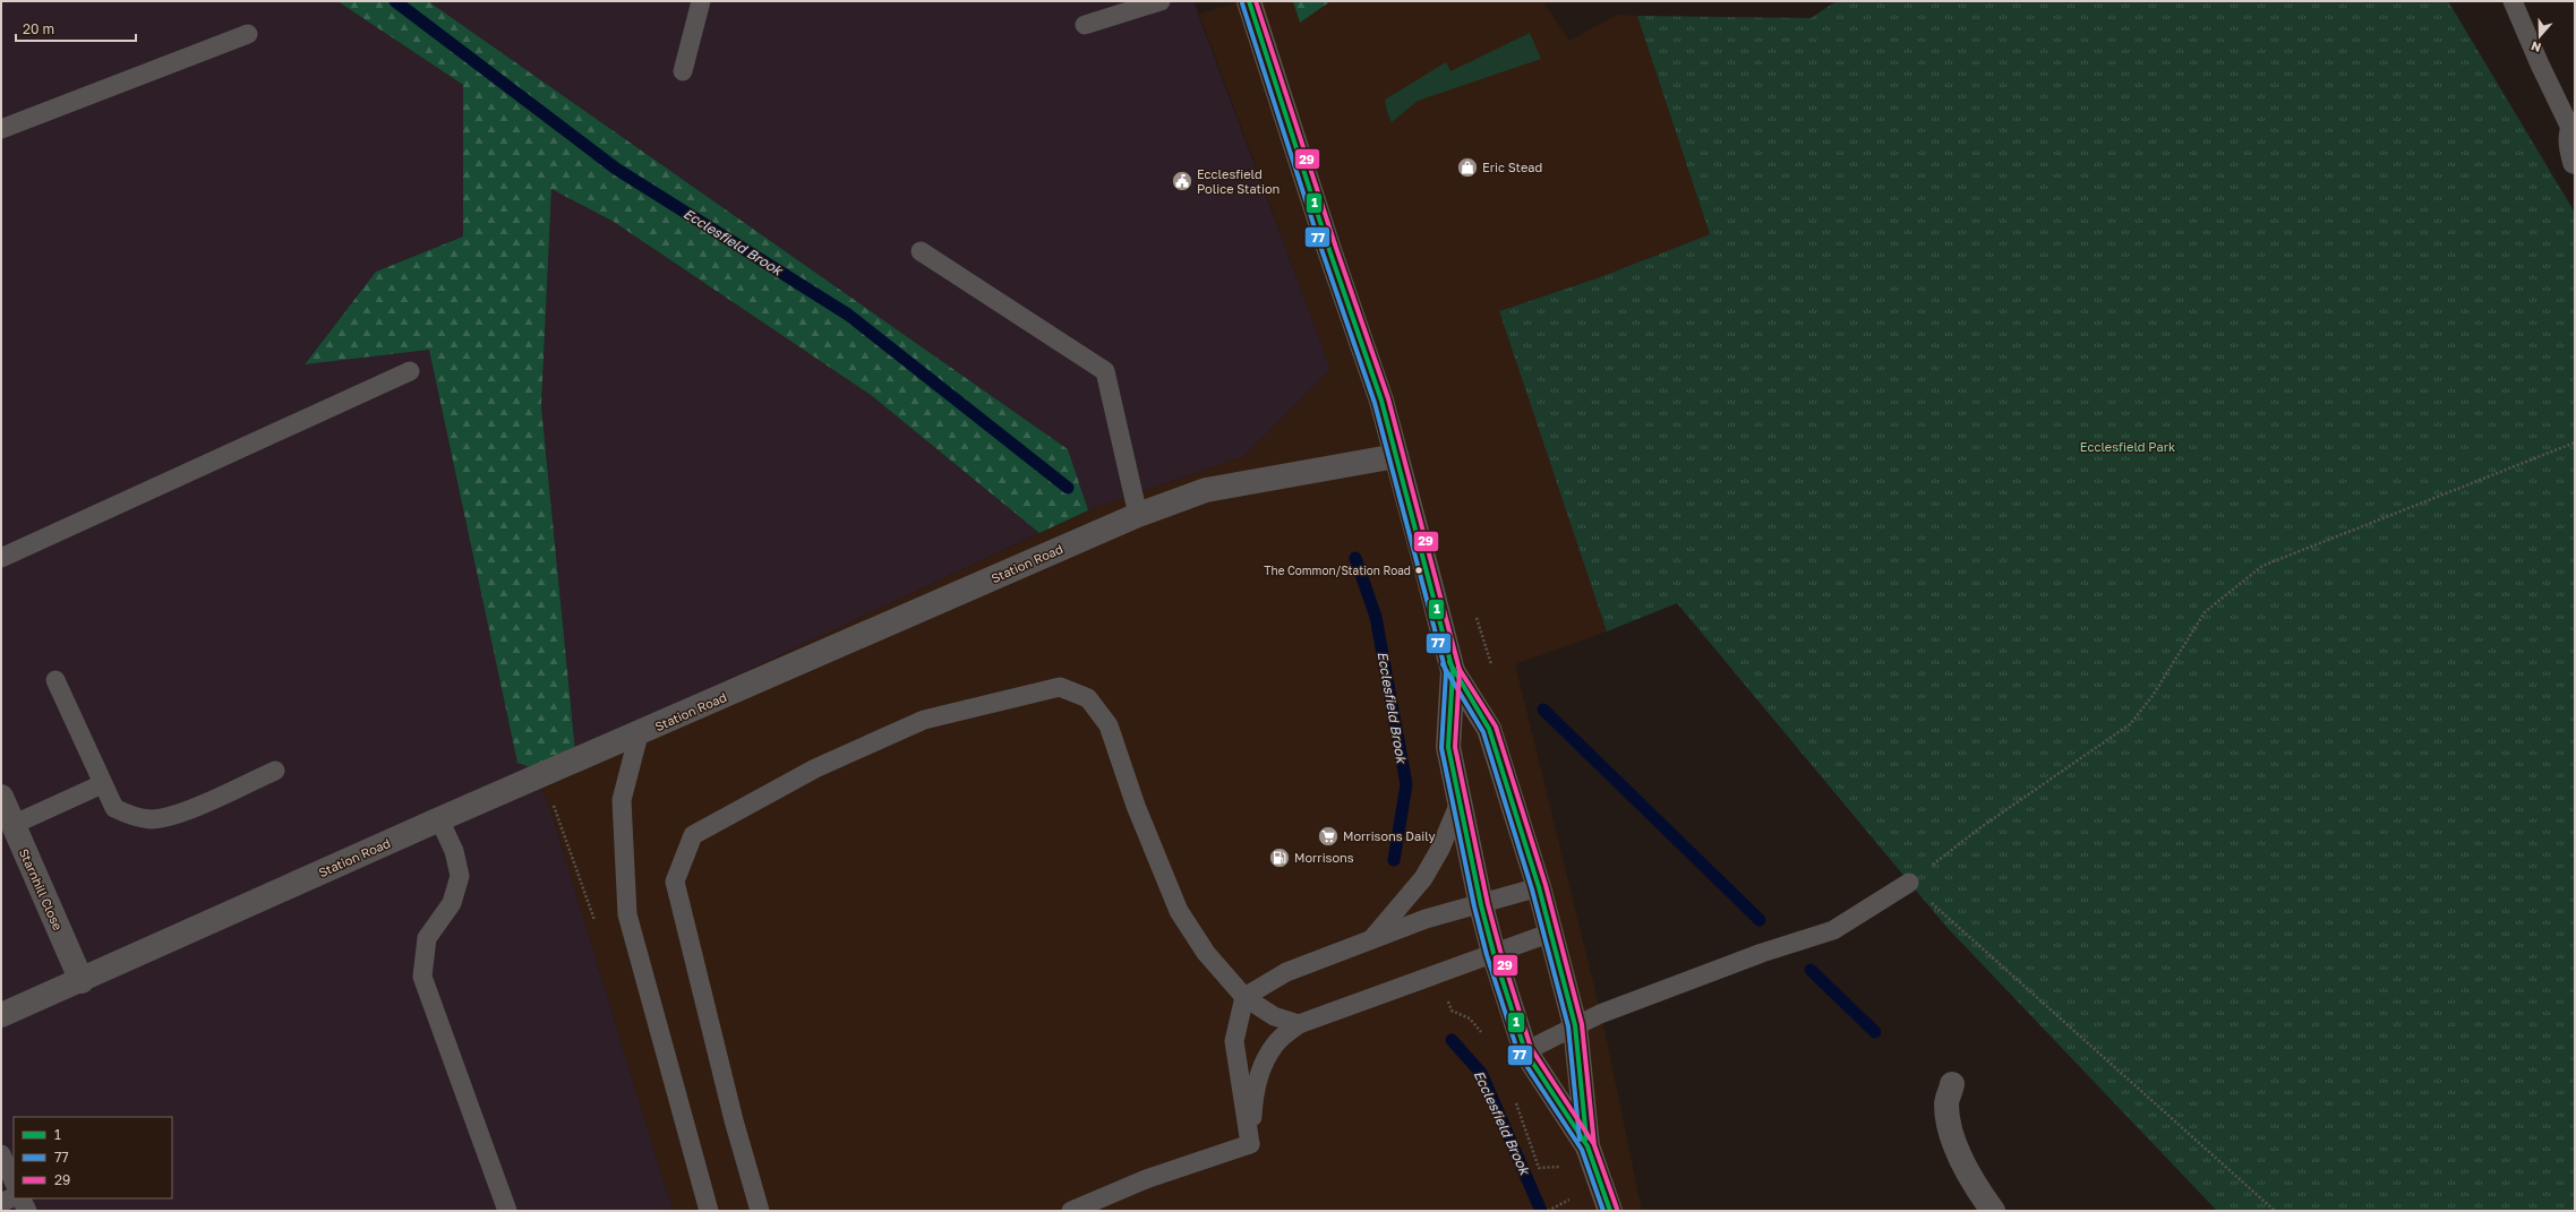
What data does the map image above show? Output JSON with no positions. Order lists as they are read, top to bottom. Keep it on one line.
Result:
{"streets":{"street":["Station Road","Starnhill Close"]},"crossings":[["Station Road","Starnhill Close"]],"water":["Ecclesfield Brook"],"parks":["Ecclesfield Park"],"places":{"shop":["Eric Stead"],"public building":["Ecclesfield Police Station"],"other":["The Common/Station Road"],"supermarket":["Morrisons Daily"],"fuel station":["Morrisons"]},"lines":["transit line 1","transit line 29","transit line 77"],"legend":["1","77","29"],"scale_bar":"20 m","north":"bottom"}
